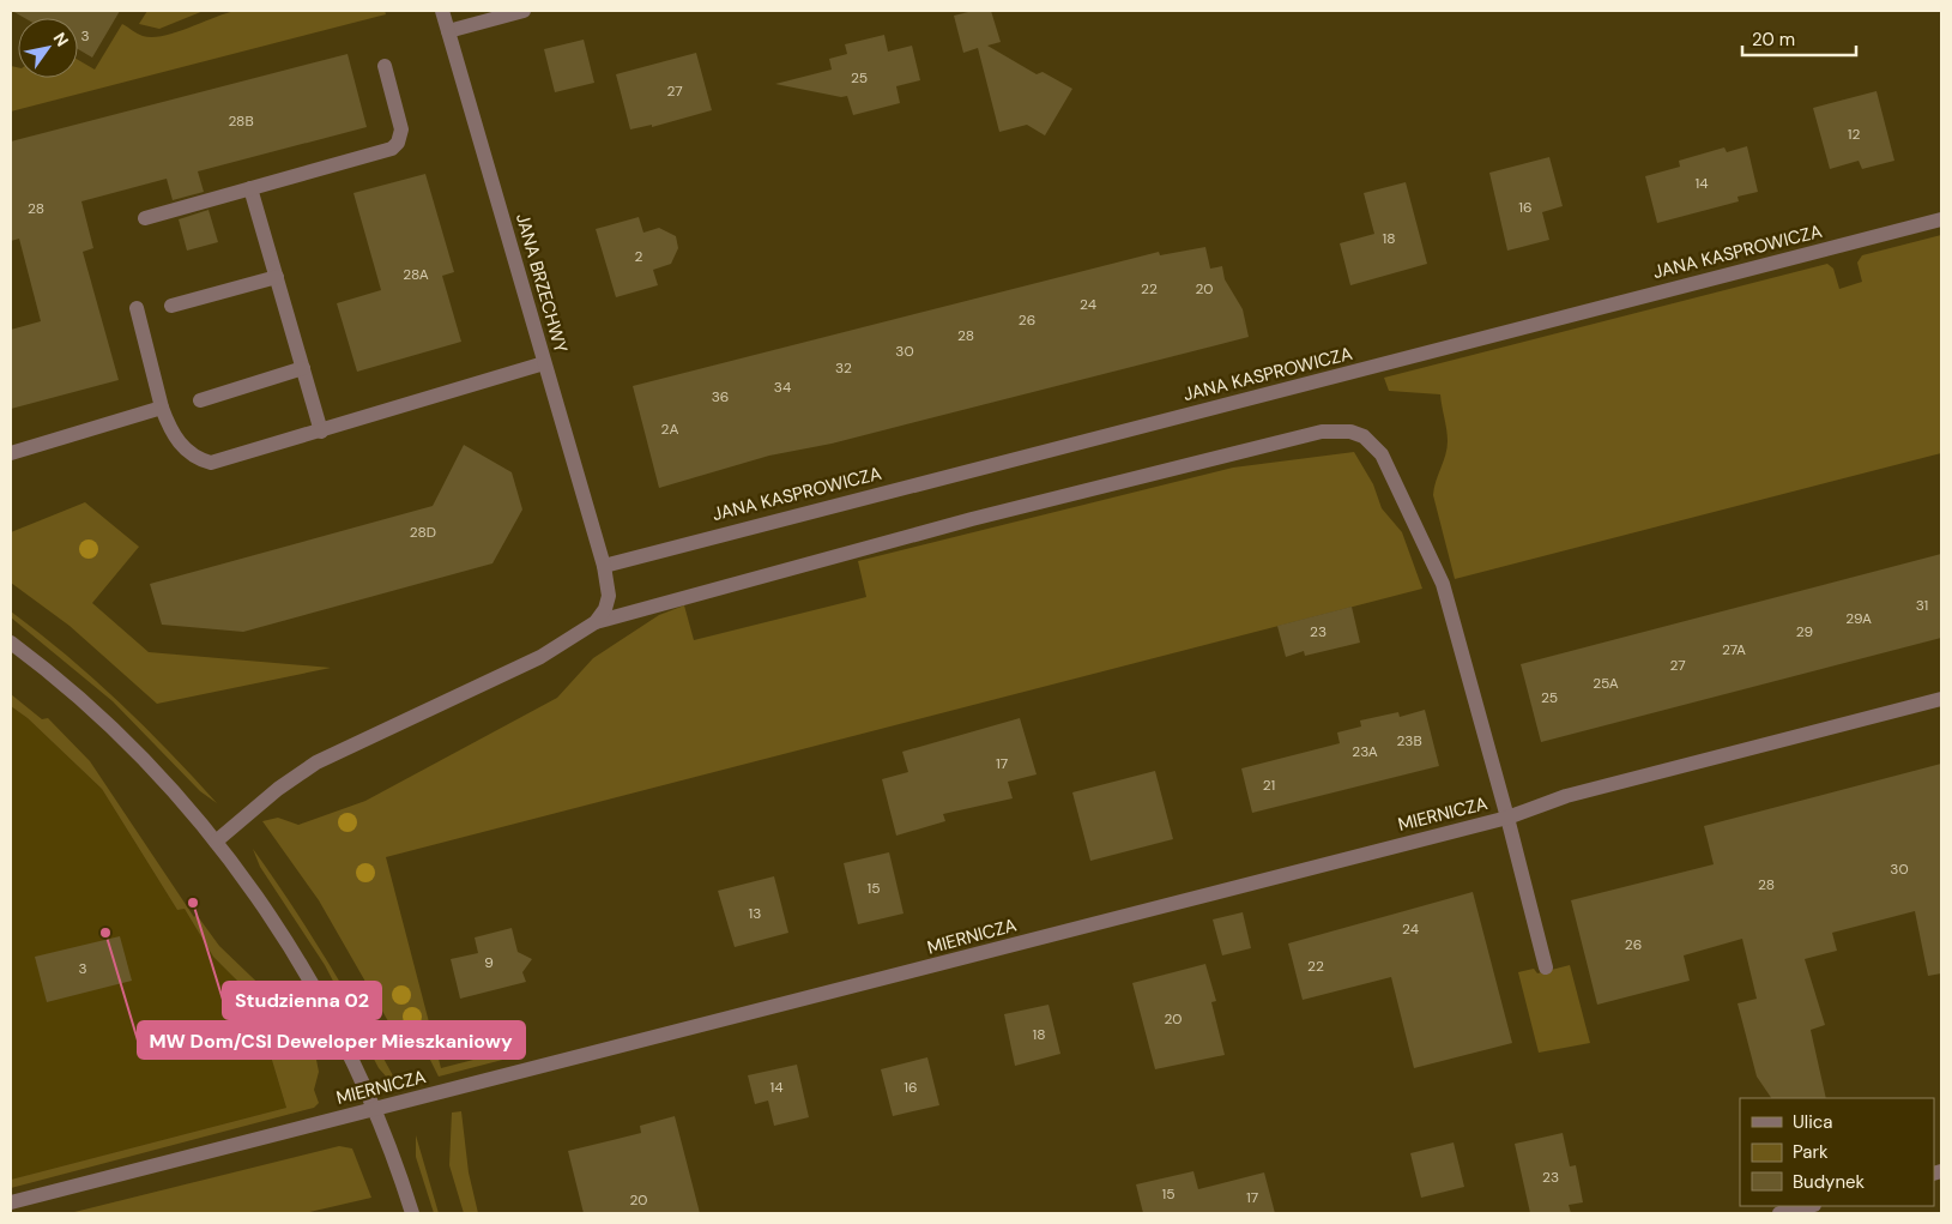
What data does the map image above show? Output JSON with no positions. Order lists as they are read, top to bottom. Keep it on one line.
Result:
{"streets":{"street":["JANA KASPROWICZA","JANA BRZECHWY","MIERNICZA"]},"crossings":[["JANA KASPROWICZA","JANA BRZECHWY"]],"places":["Studzienna 02","MW Dom/CSI Deweloper Mieszkaniowy"],"house_numbers":["3","25","27","28B","12","14","16","28","18","2","28A","22","20","24","26","28","30","32","34","36","2A","28D","31","29A","23","29","27A","27","25A","25","23B","23A","17","21","30","28","15","13","24","26","9","22","3","20","18","14","16","23","15","17","20"],"legend":["Ulica","Park","Budynek"],"scale_bar":"20 m","north":"top right"}
